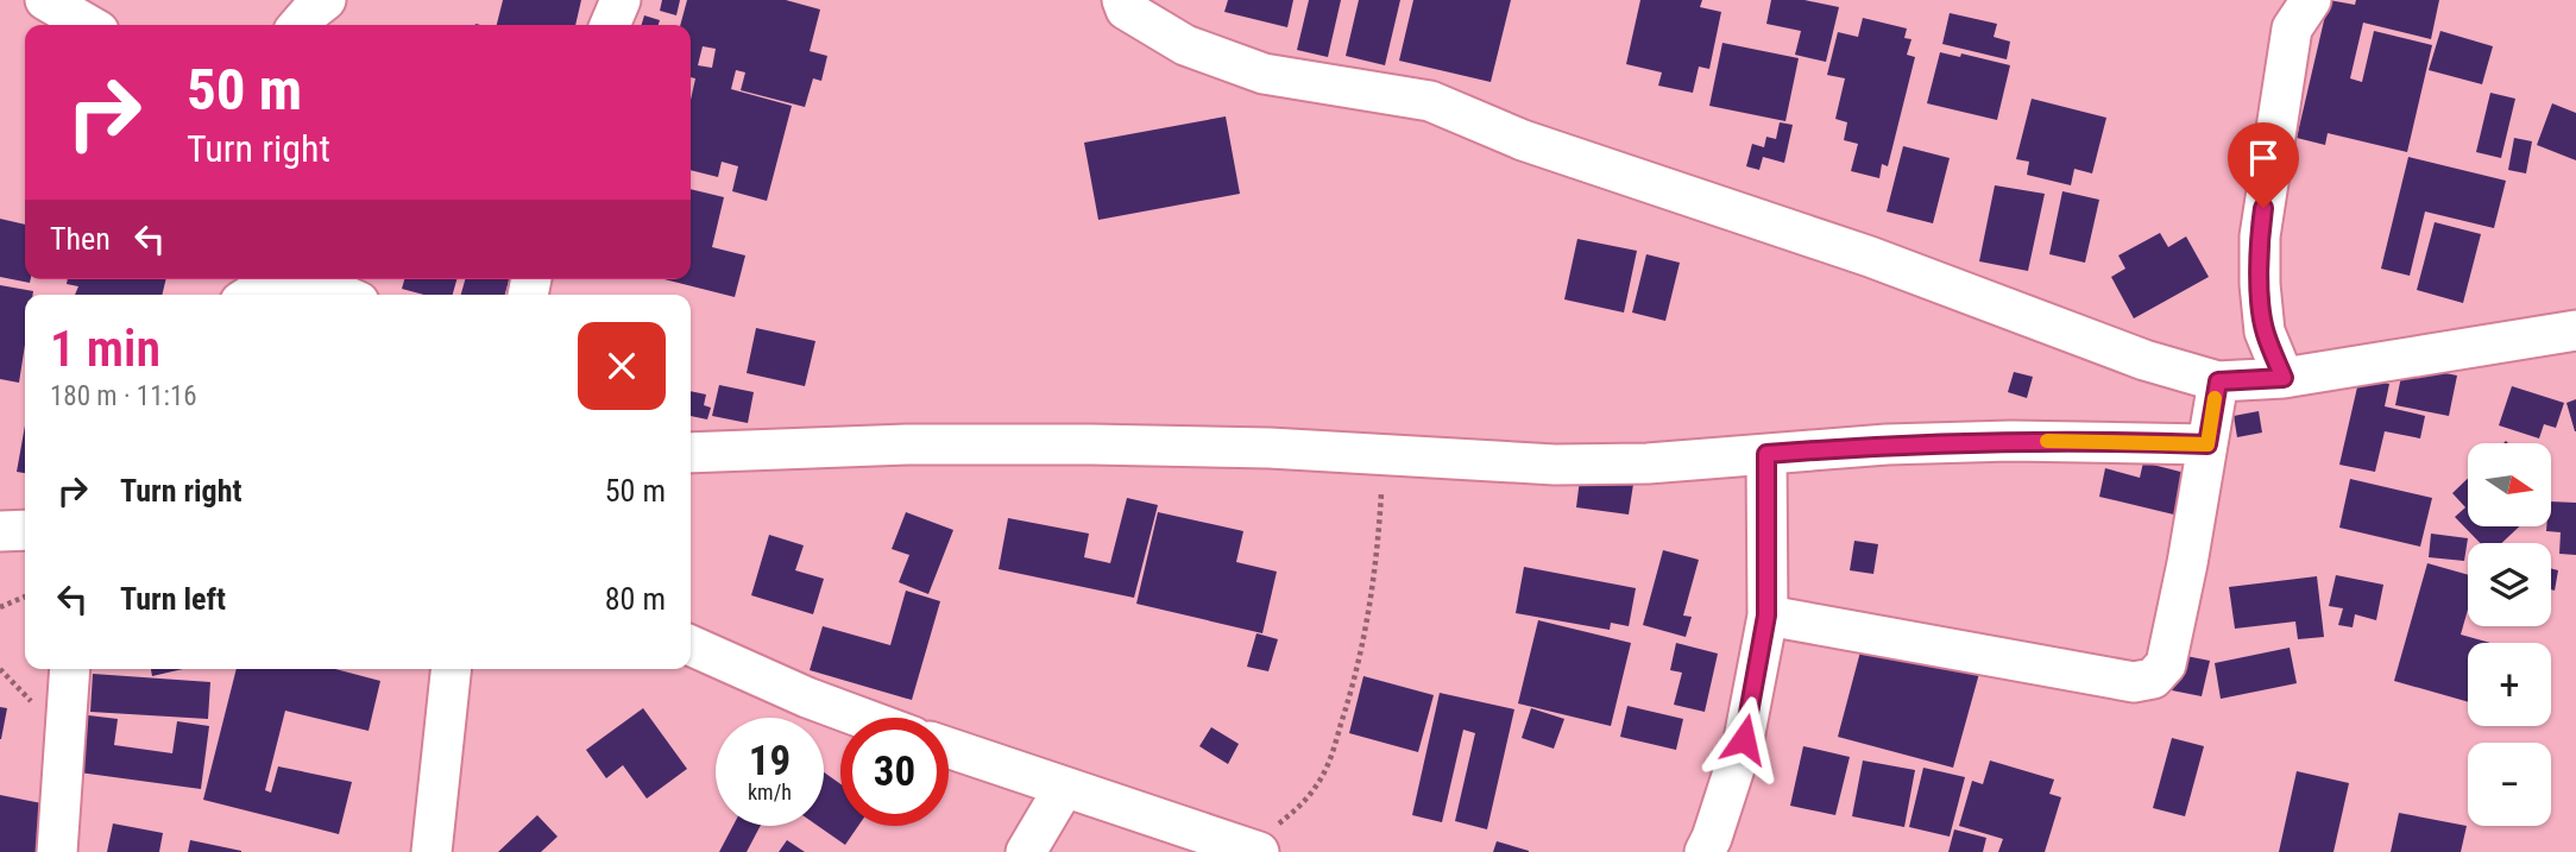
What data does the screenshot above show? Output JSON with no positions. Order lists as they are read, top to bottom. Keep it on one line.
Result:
{"north":"right","page":{"turn":["50 m","Turn right"],"then":"Then","heading":["1 min","180 m · 11:16"],"list":[{"name":"Turn right","value":"50 m"},{"name":"Turn left","value":"80 m"}],"map_buttons":["+","−"],"speed":"19 km/h","limit":"30"}}
